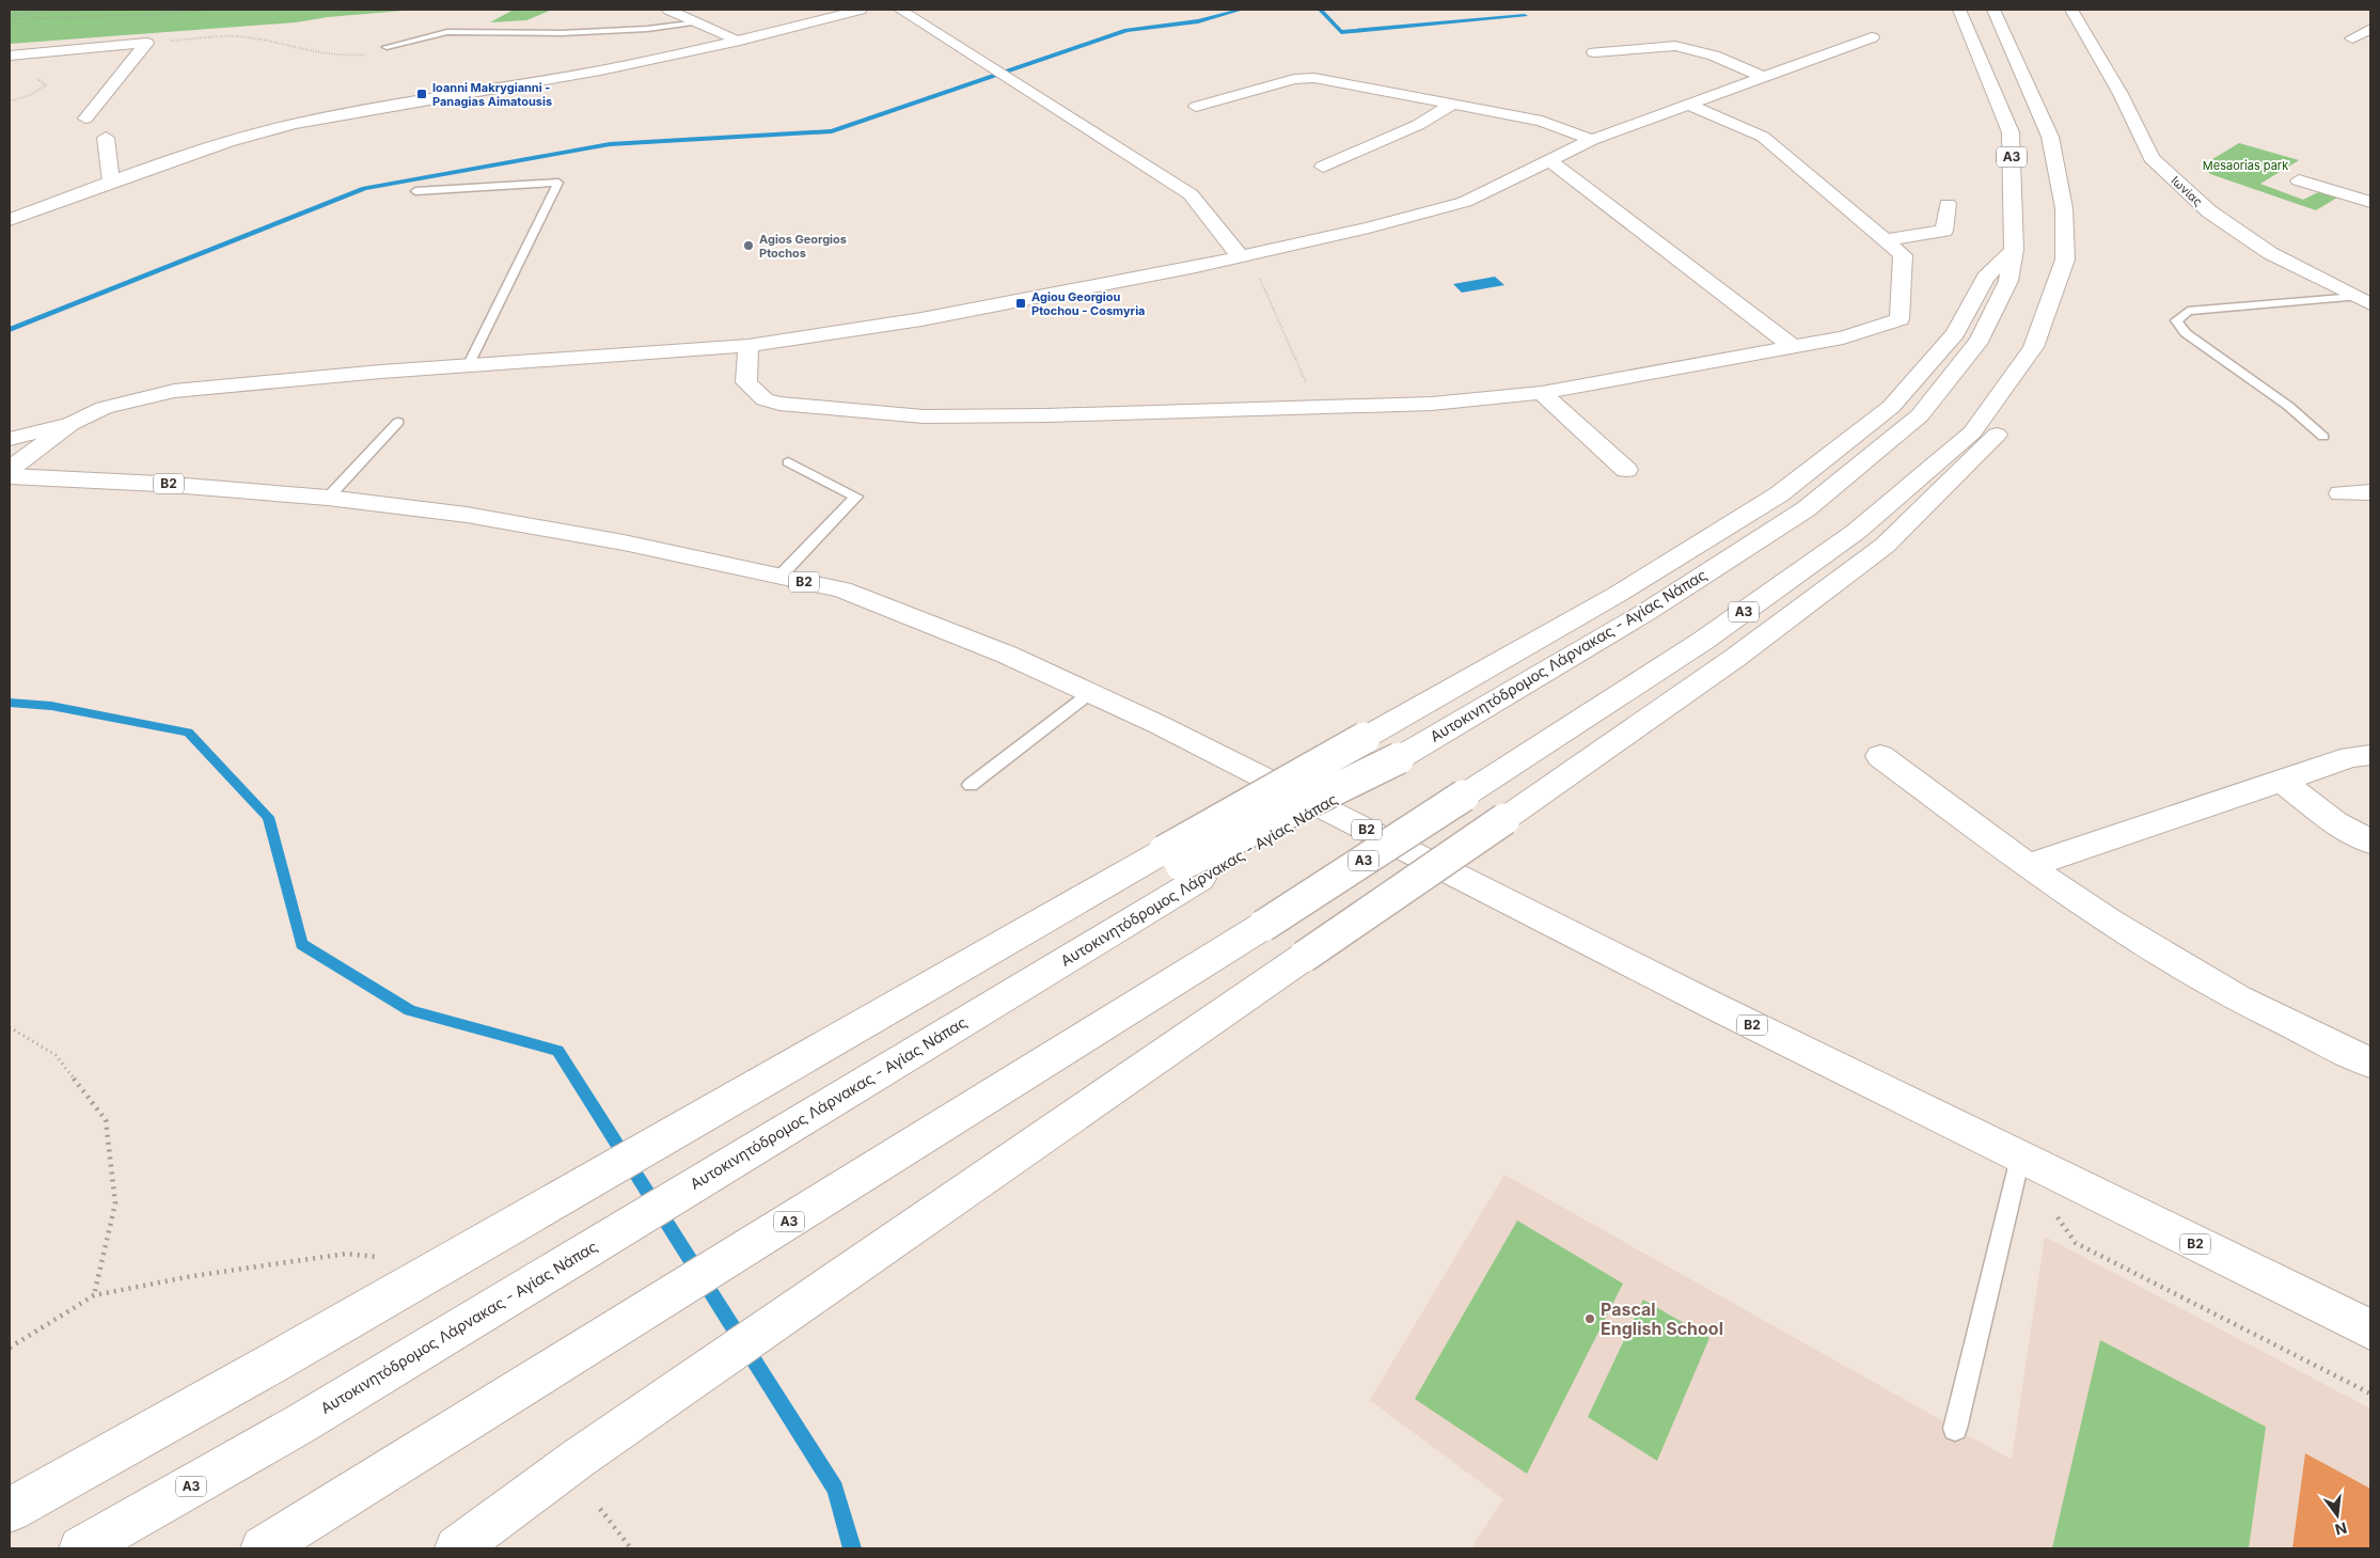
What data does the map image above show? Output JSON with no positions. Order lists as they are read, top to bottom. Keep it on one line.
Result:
{"streets":{"main road":["A3","Ιωνίας","B2","Αυτοκινητόδρομος Λάρνακας - Αγίας Νάπας"]},"parks":["Mesaorias park"],"places":{"transit":["Ioanni Makrygianni - Panagias Aimatousis","Agiou Georgiou Ptochou - Cosmyria"],"other":["Agios Georgios Ptochos","Pascal English School"]},"north":"bottom"}
